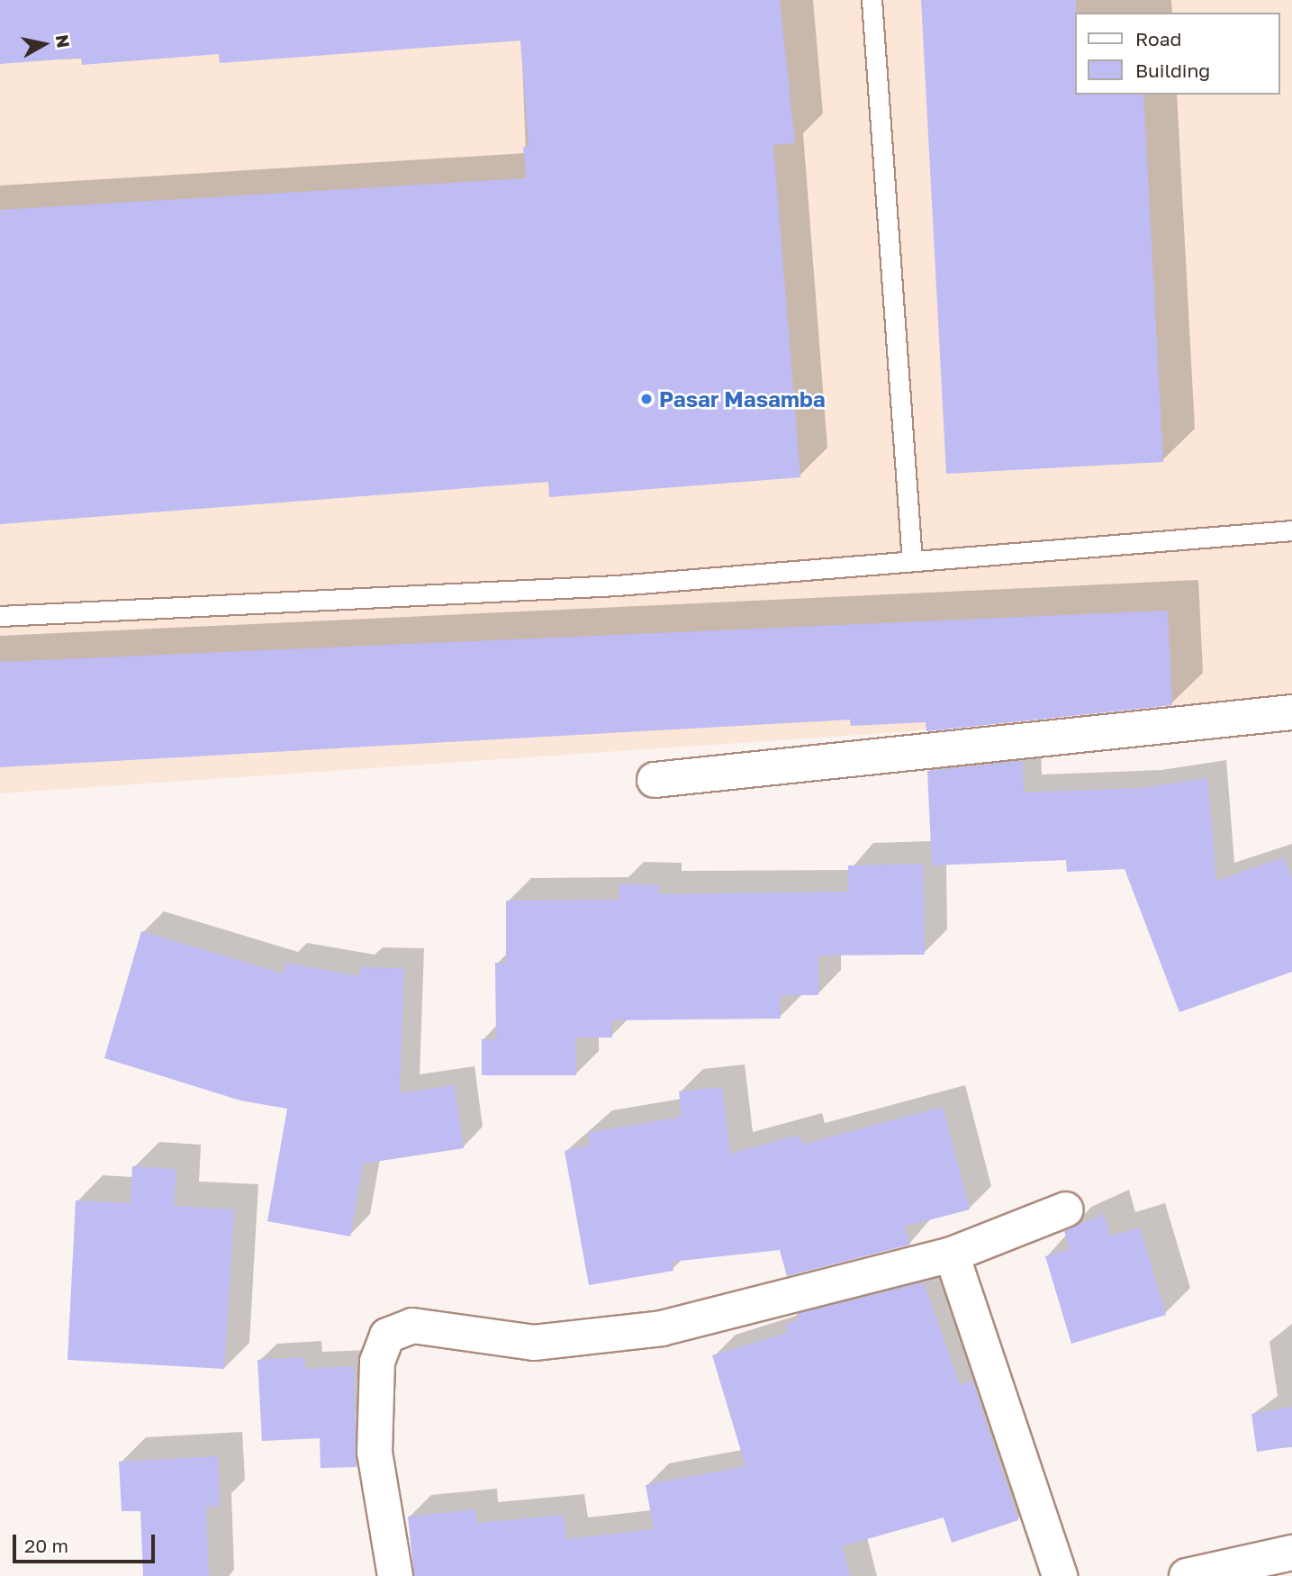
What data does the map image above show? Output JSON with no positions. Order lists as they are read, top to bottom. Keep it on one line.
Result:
{"places":["Pasar Masamba"],"legend":["Road","Building"],"scale_bar":"20 m","north":"right"}
